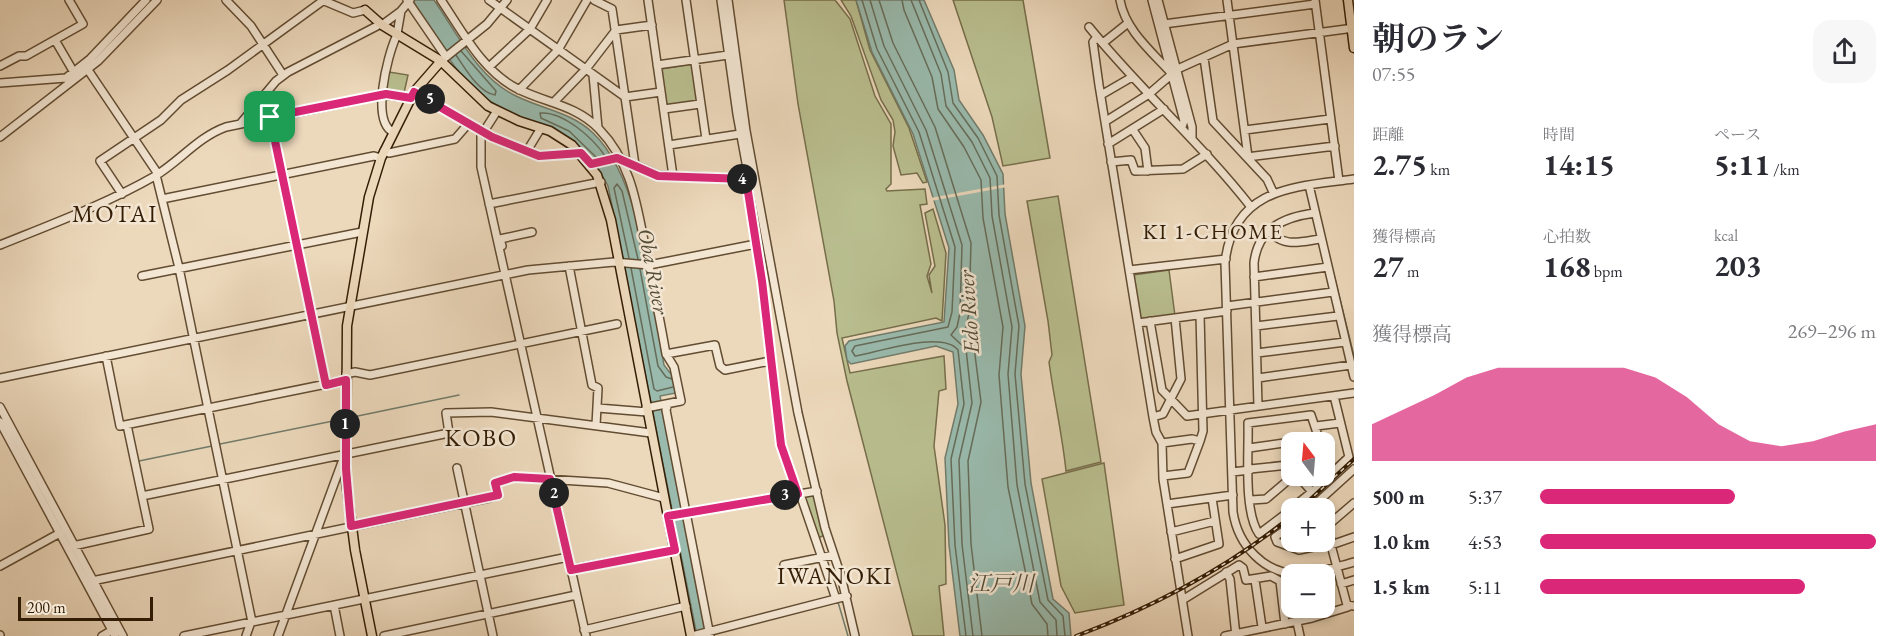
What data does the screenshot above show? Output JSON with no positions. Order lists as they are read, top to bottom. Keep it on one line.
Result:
{"districts":["MOTAI","KI 1-CHOME","KOBO","IWANOKI"],"water":["Oba River","Edo River","江戸川"],"scale_bar":"200 m","north":"top","page":{"heading":["朝のラン","07:55"],"pins":["5","4","1","2","3"],"stats":[["距離","2.75 km"],["時間","14:15"],["ペース","5:11 /km"],["獲得標高","27 m"],["心拍数","168 bpm"],["kcal","203"]],"chart":["獲得標高","269–296 m"],"map_buttons":["+","−"],"list":[{"name":"500 m","note":"5:37"},{"name":"1.0 km","note":"4:53"},{"name":"1.5 km","note":"5:11"}],"scale":"200 m"}}
